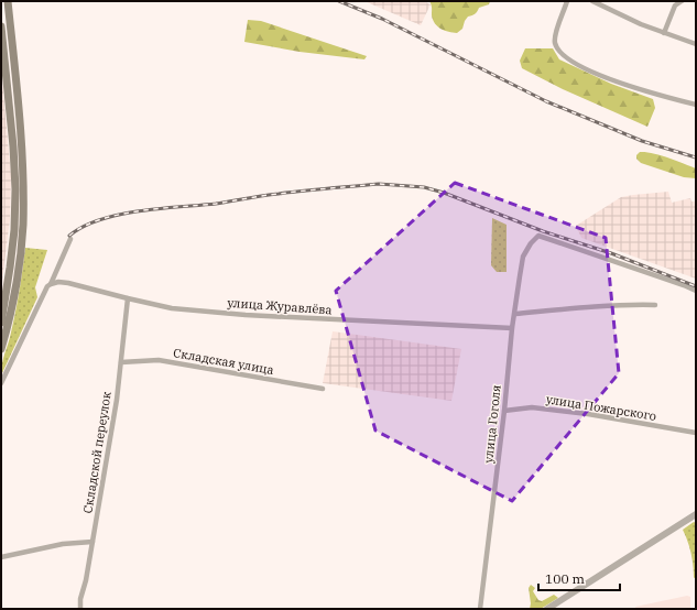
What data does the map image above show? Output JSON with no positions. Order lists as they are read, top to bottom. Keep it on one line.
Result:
{"streets":{"street":["улица Журавлёва","Складская улица","улица Пожарского","улица Гоголя","Складской переулок"]},"crossings":[["улица Журавлёва","улица Гоголя"],["улица Журавлёва","Складской переулок"],["Складская улица","Складской переулок"],["улица Пожарского","улица Гоголя"]],"scale_bar":"100 m"}
